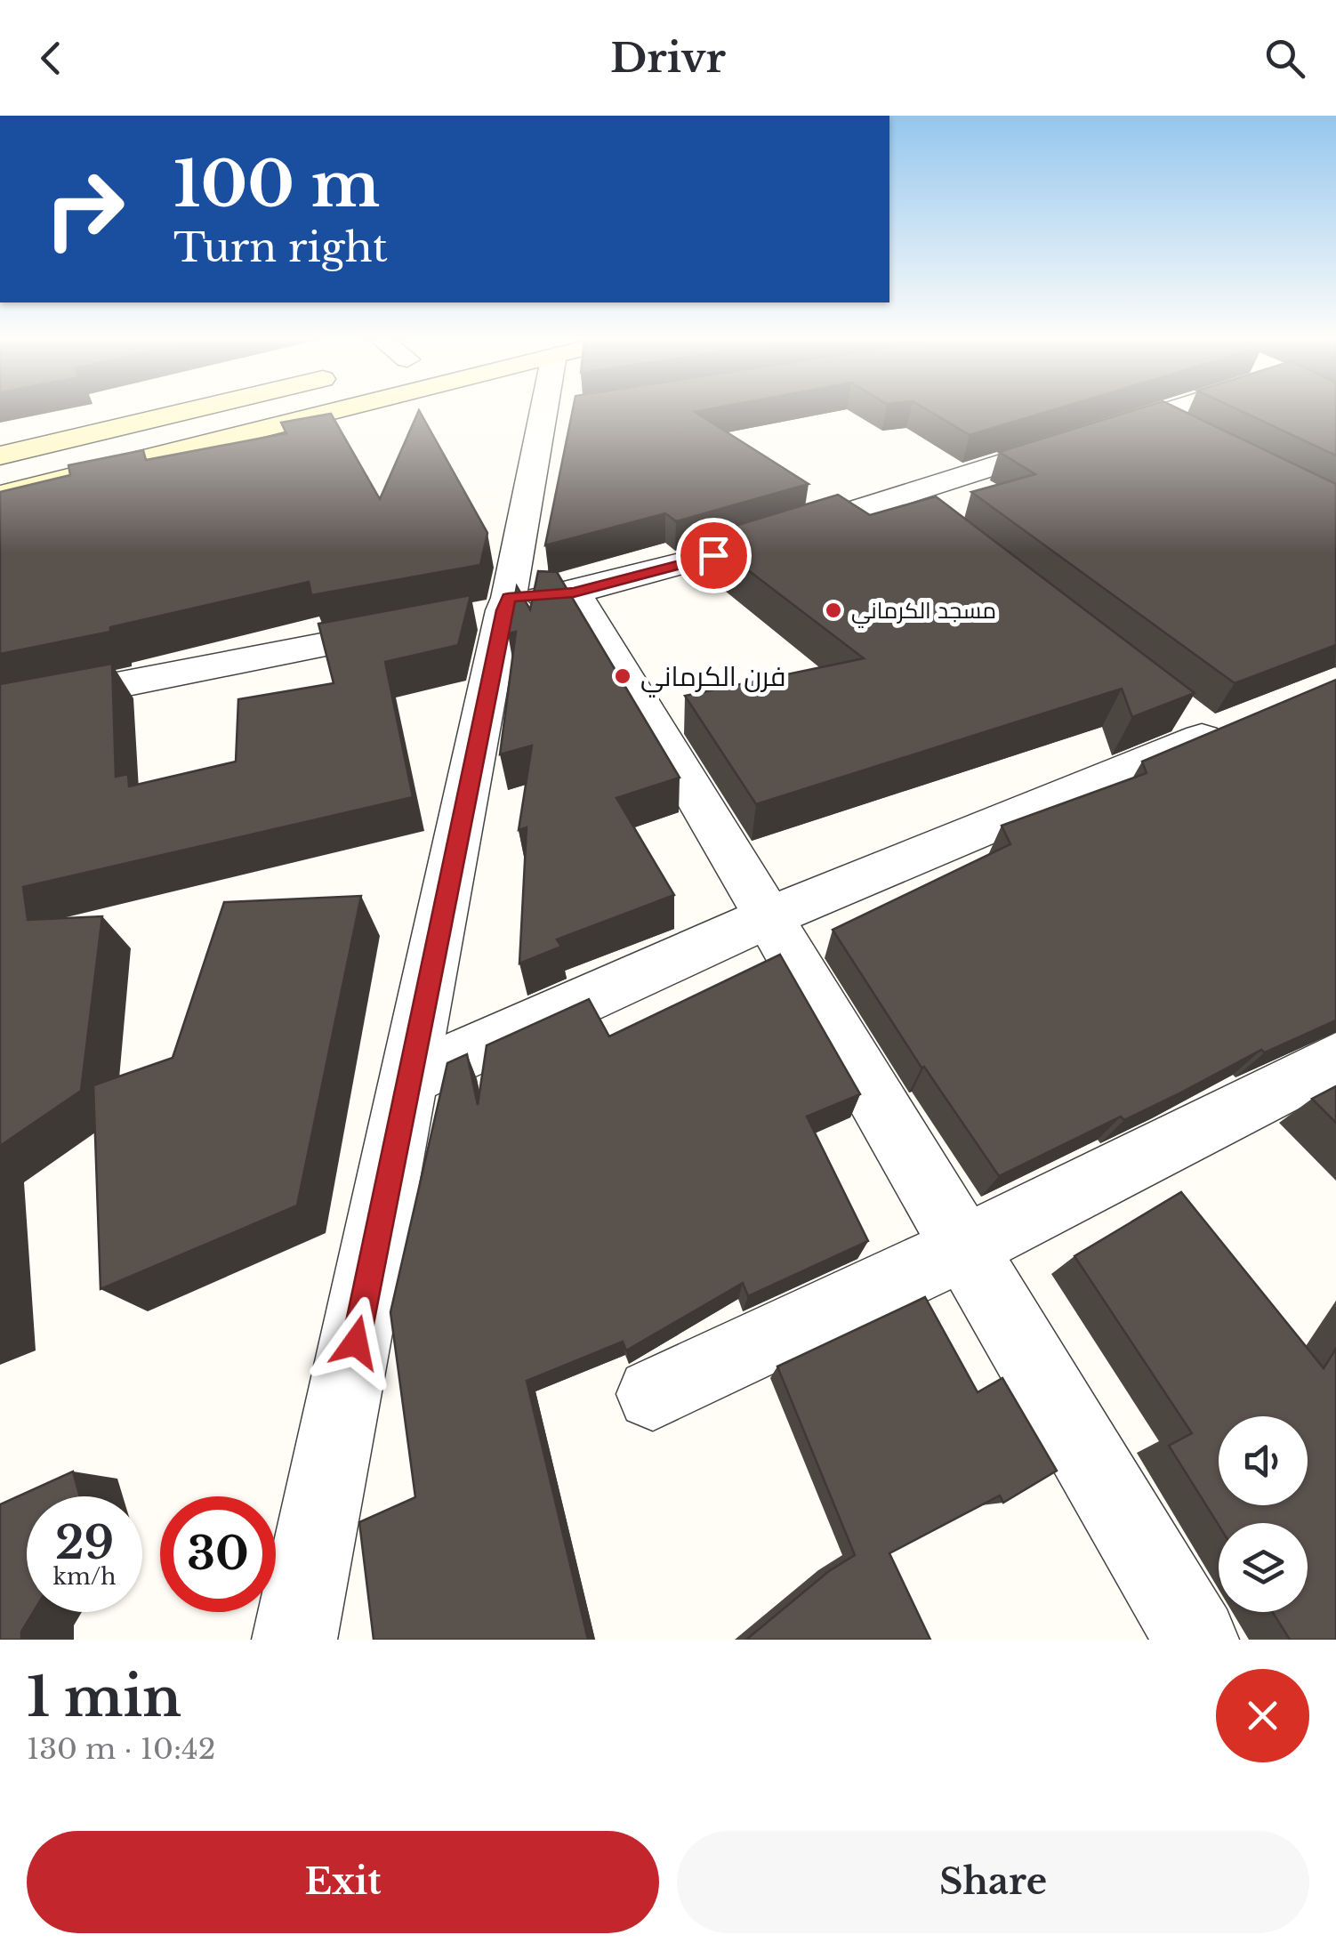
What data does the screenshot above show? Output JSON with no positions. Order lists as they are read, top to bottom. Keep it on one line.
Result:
{"places":["مسجد الكرماني","فرن الكرماني"],"page":{"header":"Drivr","turn":["100 m","Turn right"],"speed":"29 km/h","limit":"30","heading":["1 min","130 m · 10:42"],"buttons":["Exit","Share"]}}
